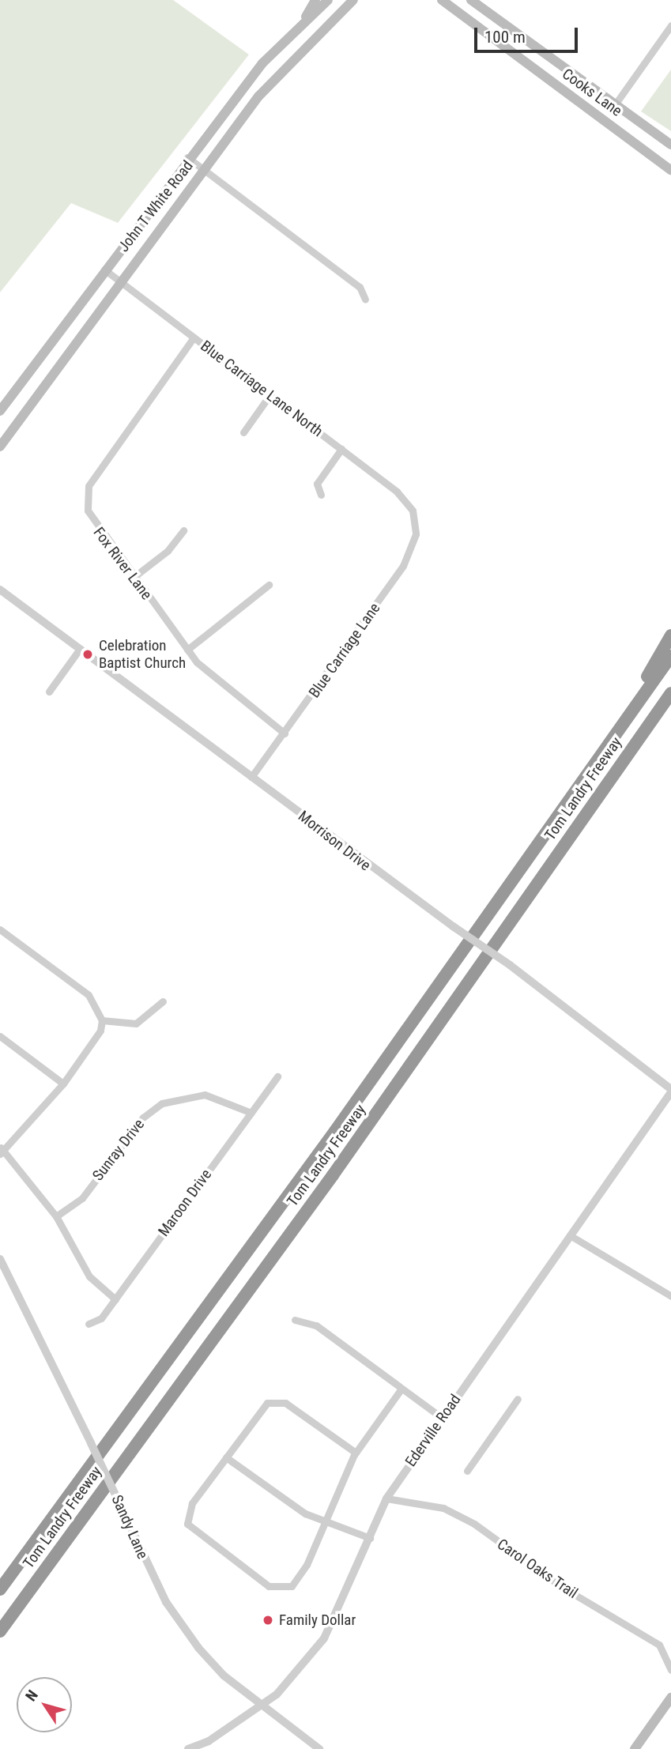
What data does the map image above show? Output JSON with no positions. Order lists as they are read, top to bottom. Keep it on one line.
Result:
{"streets":{"highway":["Tom Landry Freeway"],"main road":["Cooks Lane","John T White Road"],"street":["Blue Carriage Lane North","Fox River Lane","Blue Carriage Lane","Morrison Drive","Sunray Drive","Maroon Drive","Ederville Road","Sandy Lane","Carol Oaks Trail"]},"crossings":[["John T White Road","Blue Carriage Lane North"],["Blue Carriage Lane North","Fox River Lane"],["Blue Carriage Lane North","Blue Carriage Lane"],["Fox River Lane","Blue Carriage Lane"],["Blue Carriage Lane","Morrison Drive"],["Morrison Drive","Ederville Road"],["Sunray Drive","Maroon Drive"],["Ederville Road","Sandy Lane"],["Ederville Road","Carol Oaks Trail"]],"places":["Celebration Baptist Church","Family Dollar"],"scale_bar":"100 m","north":"top left"}
